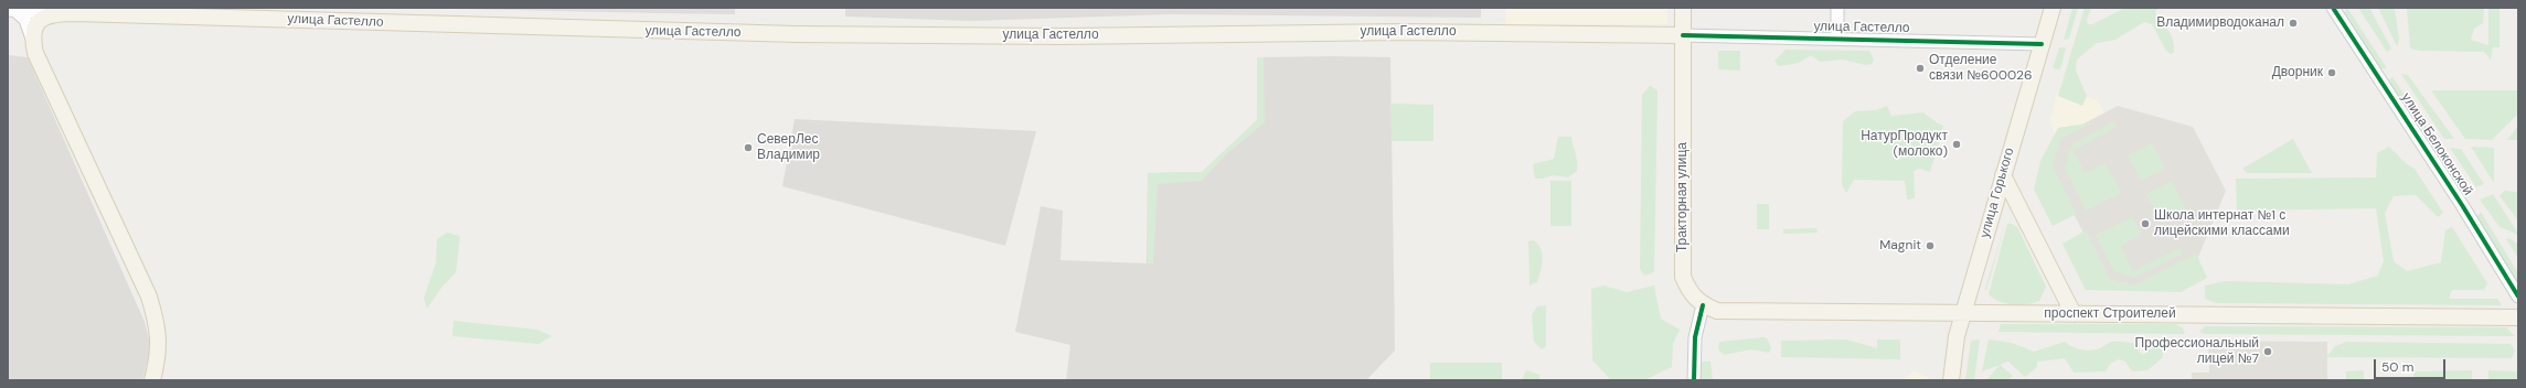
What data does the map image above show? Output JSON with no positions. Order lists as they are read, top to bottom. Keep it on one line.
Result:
{"streets":{"main road":["улица Гастелло","улица Горького","Тракторная улица","проспект Строителей"],"street":["улица Белоконской"]},"crossings":[["улица Гастелло","улица Горького"],["улица Гастелло","Тракторная улица"],["улица Горького","проспект Строителей"],["Тракторная улица","проспект Строителей"]],"places":["Владимирводоканал","Отделение связи №600026","Дворник","НатурПродукт (молоко)","СеверЛес Владимир","Школа интернат №1 с лицейскими классами","Magnit","Профессиональный лицей №7"],"scale_bar":"50 m"}
